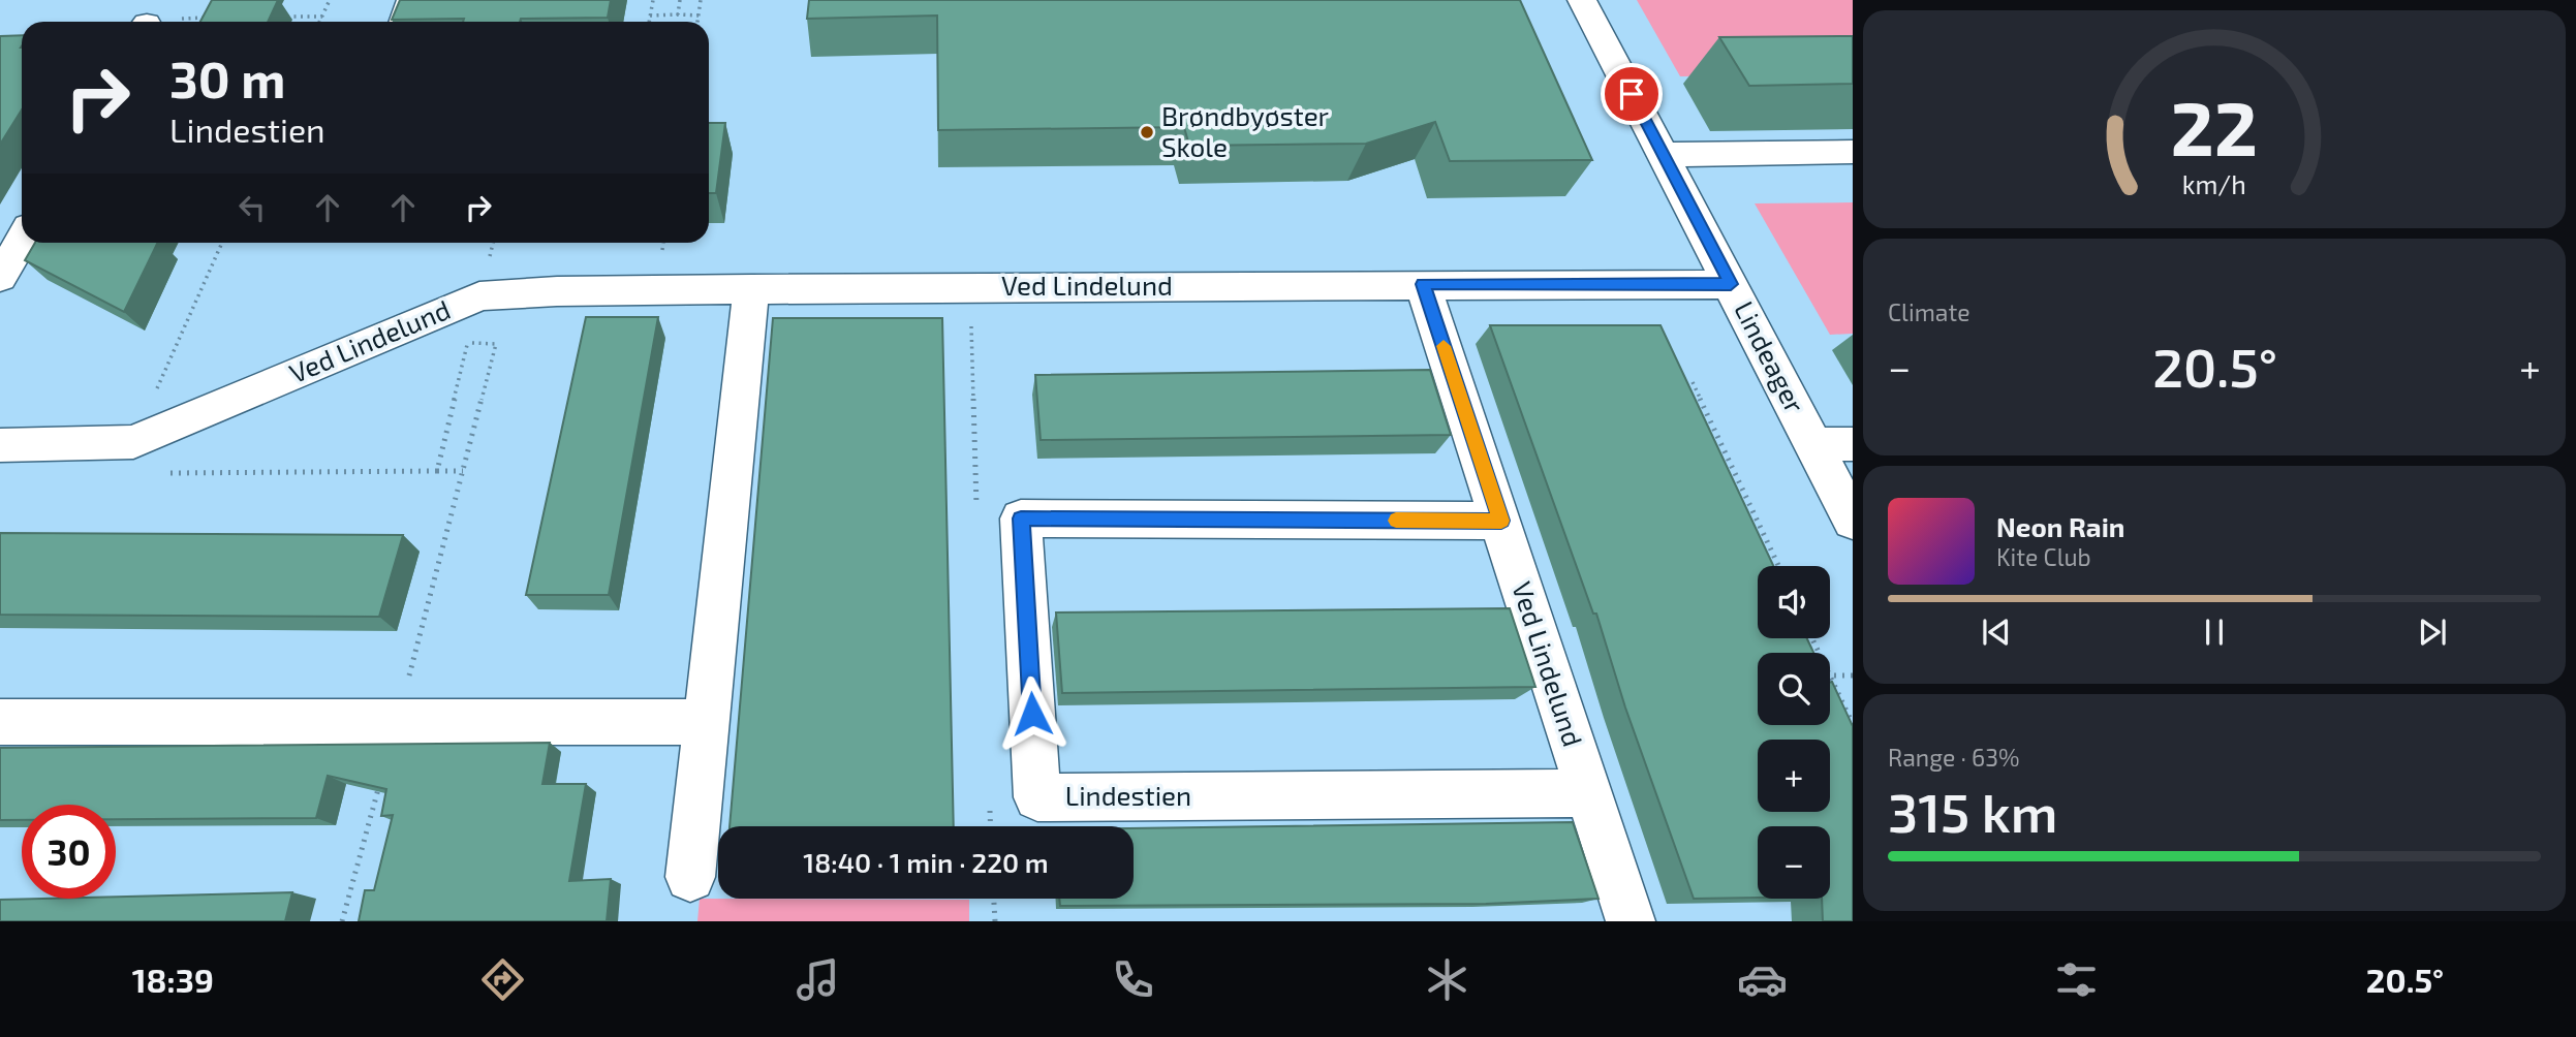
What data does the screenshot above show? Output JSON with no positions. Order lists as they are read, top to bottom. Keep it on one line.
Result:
{"streets":{"street":["Ved Lindelund","Lindeager","Lindestien"]},"crossings":[["Ved Lindelund","Lindeager"],["Ved Lindelund","Lindestien"]],"places":["Brøndbyøster Skole"],"page":{"turn":["30 m","Lindestien"],"tile":["Climate",["Range · 63%","315 km"]],"heat":["−","20.5°","+"],"song":["Neon Rain","Kite Club"],"map_buttons":["+","−"],"limit":"30","trip":"18:40 · 1 min · 220 m","tabs":["18:39","20.5°"],"gauge":["22","km/h"]}}
